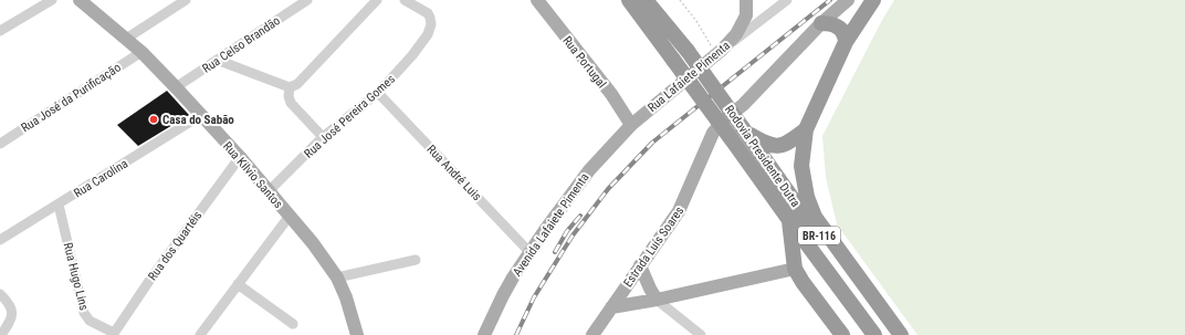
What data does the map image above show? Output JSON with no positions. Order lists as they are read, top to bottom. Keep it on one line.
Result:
{"streets":{"highway":["Rodovia Presidente Dutra","BR-116"],"main road":["Rua Portugal","Rua Lafaiete Pimenta","Rua Kilvio Santos","Avenida Lafaiete Pimenta","Estrada Luís Soares"],"street":["Rua Celso Brandão","Rua José da Purificação","Rua José Pereira Gomes","Rua André Luis","Rua Carolina","Rua dos Quartéis","Rua Hugo Lins"]},"crossings":[["Rua Celso Brandão","Rua Kilvio Santos"],["Rua Portugal","Rua Lafaiete Pimenta"],["Rua Portugal","Avenida Lafaiete Pimenta"],["Rua Lafaiete Pimenta","Avenida Lafaiete Pimenta"],["Rua José da Purificação","Rua Kilvio Santos"],["Rua José Pereira Gomes","Rua André Luis"],["Rua José Pereira Gomes","Rua Kilvio Santos"],["Rua André Luis","Avenida Lafaiete Pimenta"],["Rua Kilvio Santos","Rua Carolina"],["Rua Kilvio Santos","Rua dos Quartéis"],["Rua Carolina","Rua Hugo Lins"],["Rua dos Quartéis","Rua Hugo Lins"]],"places":["Casa do Sabão"]}
